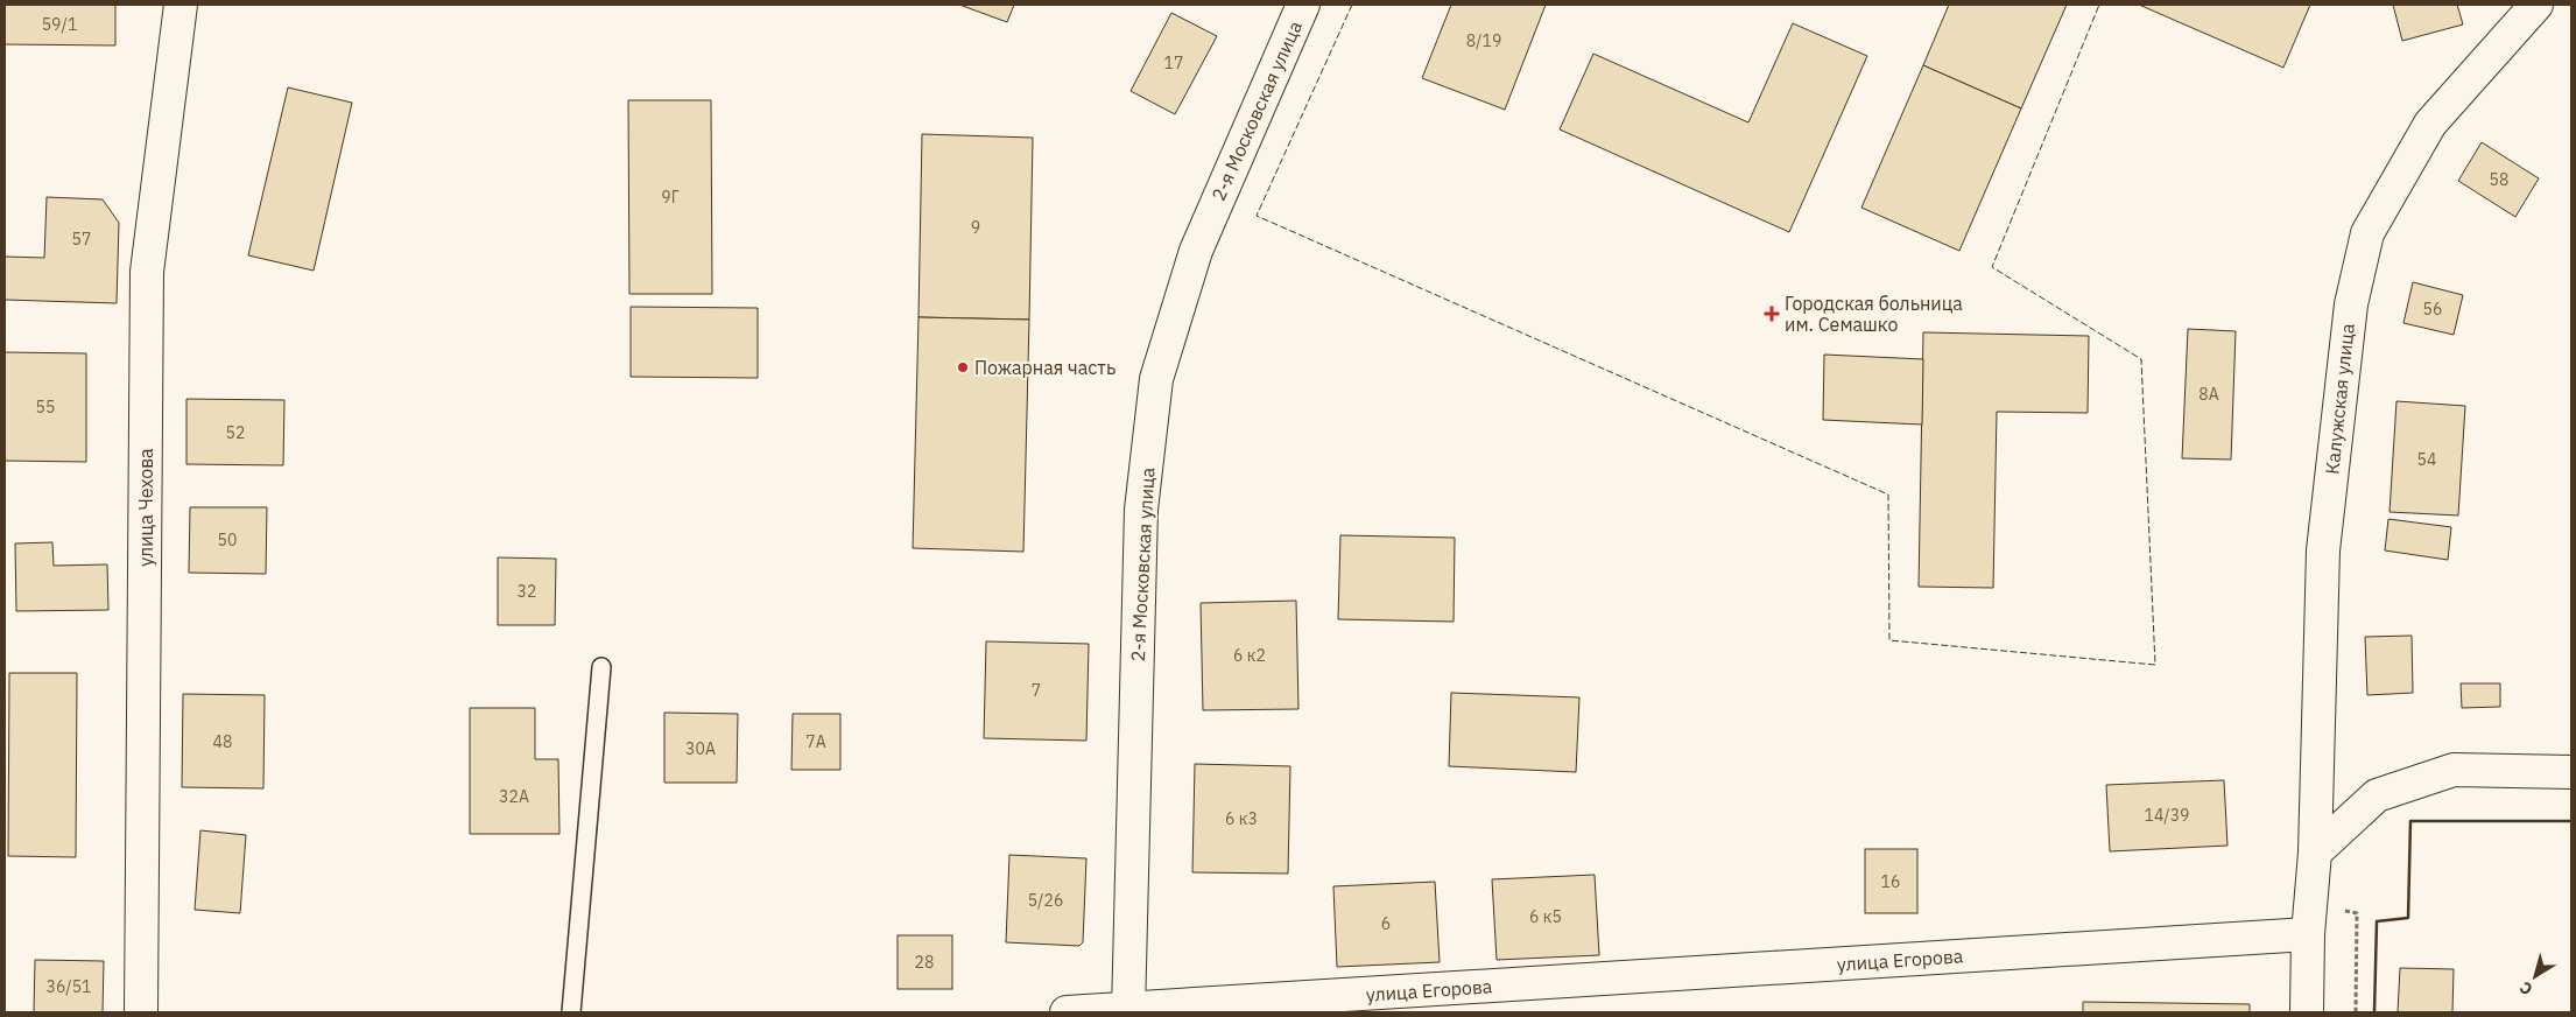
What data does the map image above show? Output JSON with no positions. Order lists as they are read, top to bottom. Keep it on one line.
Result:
{"streets":{"street":["2-я Московская улица","Калужская улица","улица Чехова","улица Егорова"]},"crossings":[["2-я Московская улица","улица Егорова"]],"places":{"health":["Городская больница им. Семашко"],"other":["Пожарная часть"]},"house_numbers":["59/1","8/19","17","58","9Г","9","57","56","8А","55","52","54","50","32","6 к2","7","48","7А","30А","32А","14/39","6 к3","16","5/26","6 к5","6","28","36/51"],"north":"bottom left"}
